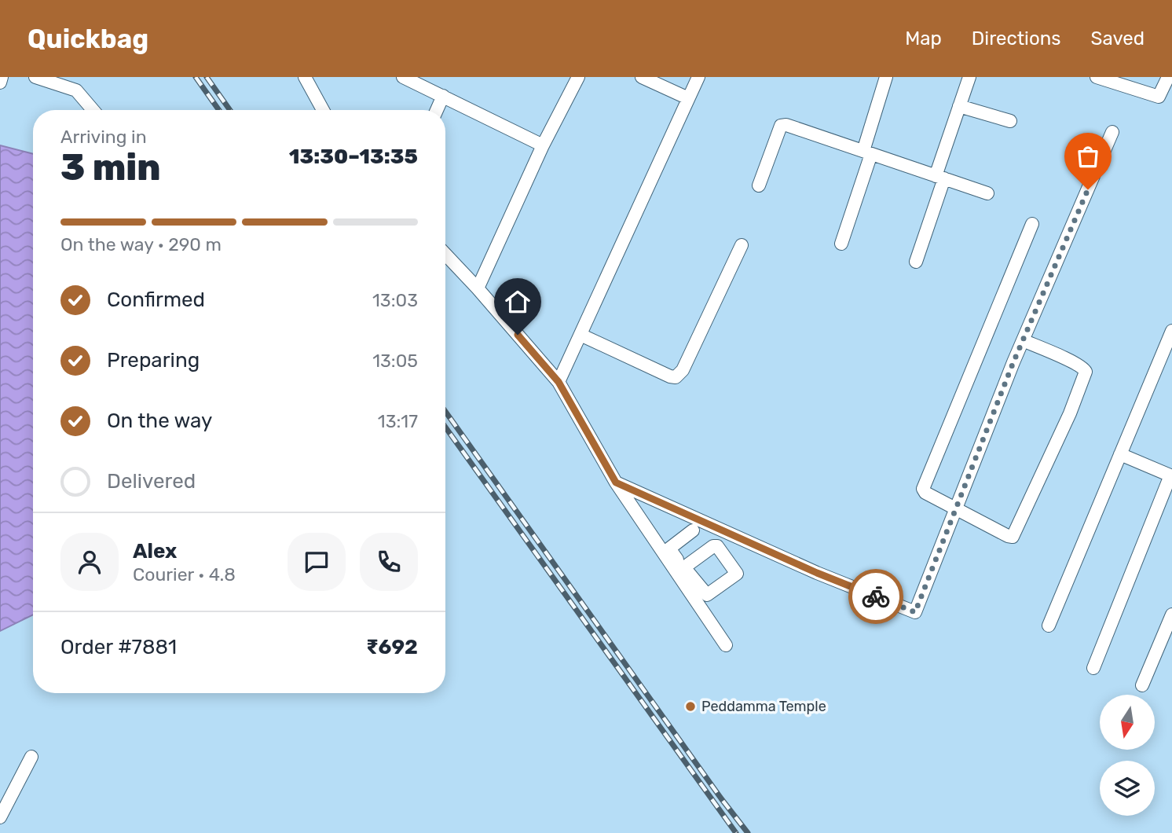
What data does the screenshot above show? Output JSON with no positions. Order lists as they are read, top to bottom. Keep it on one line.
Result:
{"places":["Peddamma Temple"],"north":"bottom","page":{"header":"Quickbag","nav":["Map","Directions","Saved"],"heading":["3 min","Arriving in","13:30–13:35"],"panel":["Alex","Courier · 4.8","Order #7881","₹692"],"bar":"On the way · 290 m","list":[["Confirmed","13:03"],["Preparing","13:05"],["On the way","13:17"],"Delivered"]}}
